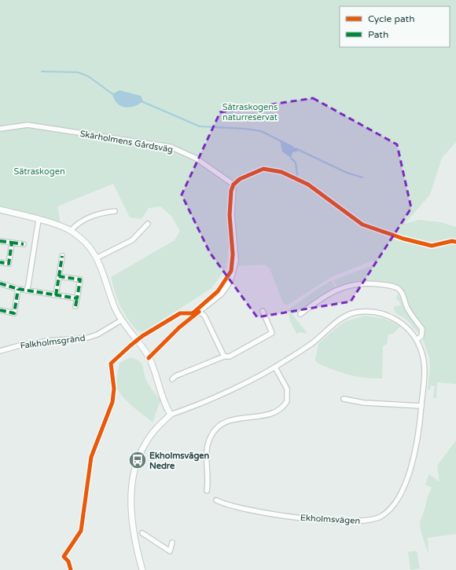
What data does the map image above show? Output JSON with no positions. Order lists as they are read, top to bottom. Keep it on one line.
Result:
{"streets":{"street":["Skärholmens Gårdsväg","Falkholmsgränd","Ekholmsvägen"]},"parks":["Sätraskogens naturreservat","Sätraskogen"],"places":{"bus stop":["Ekholmsvägen Nedre"]},"legend":["Cycle path","Path"]}
